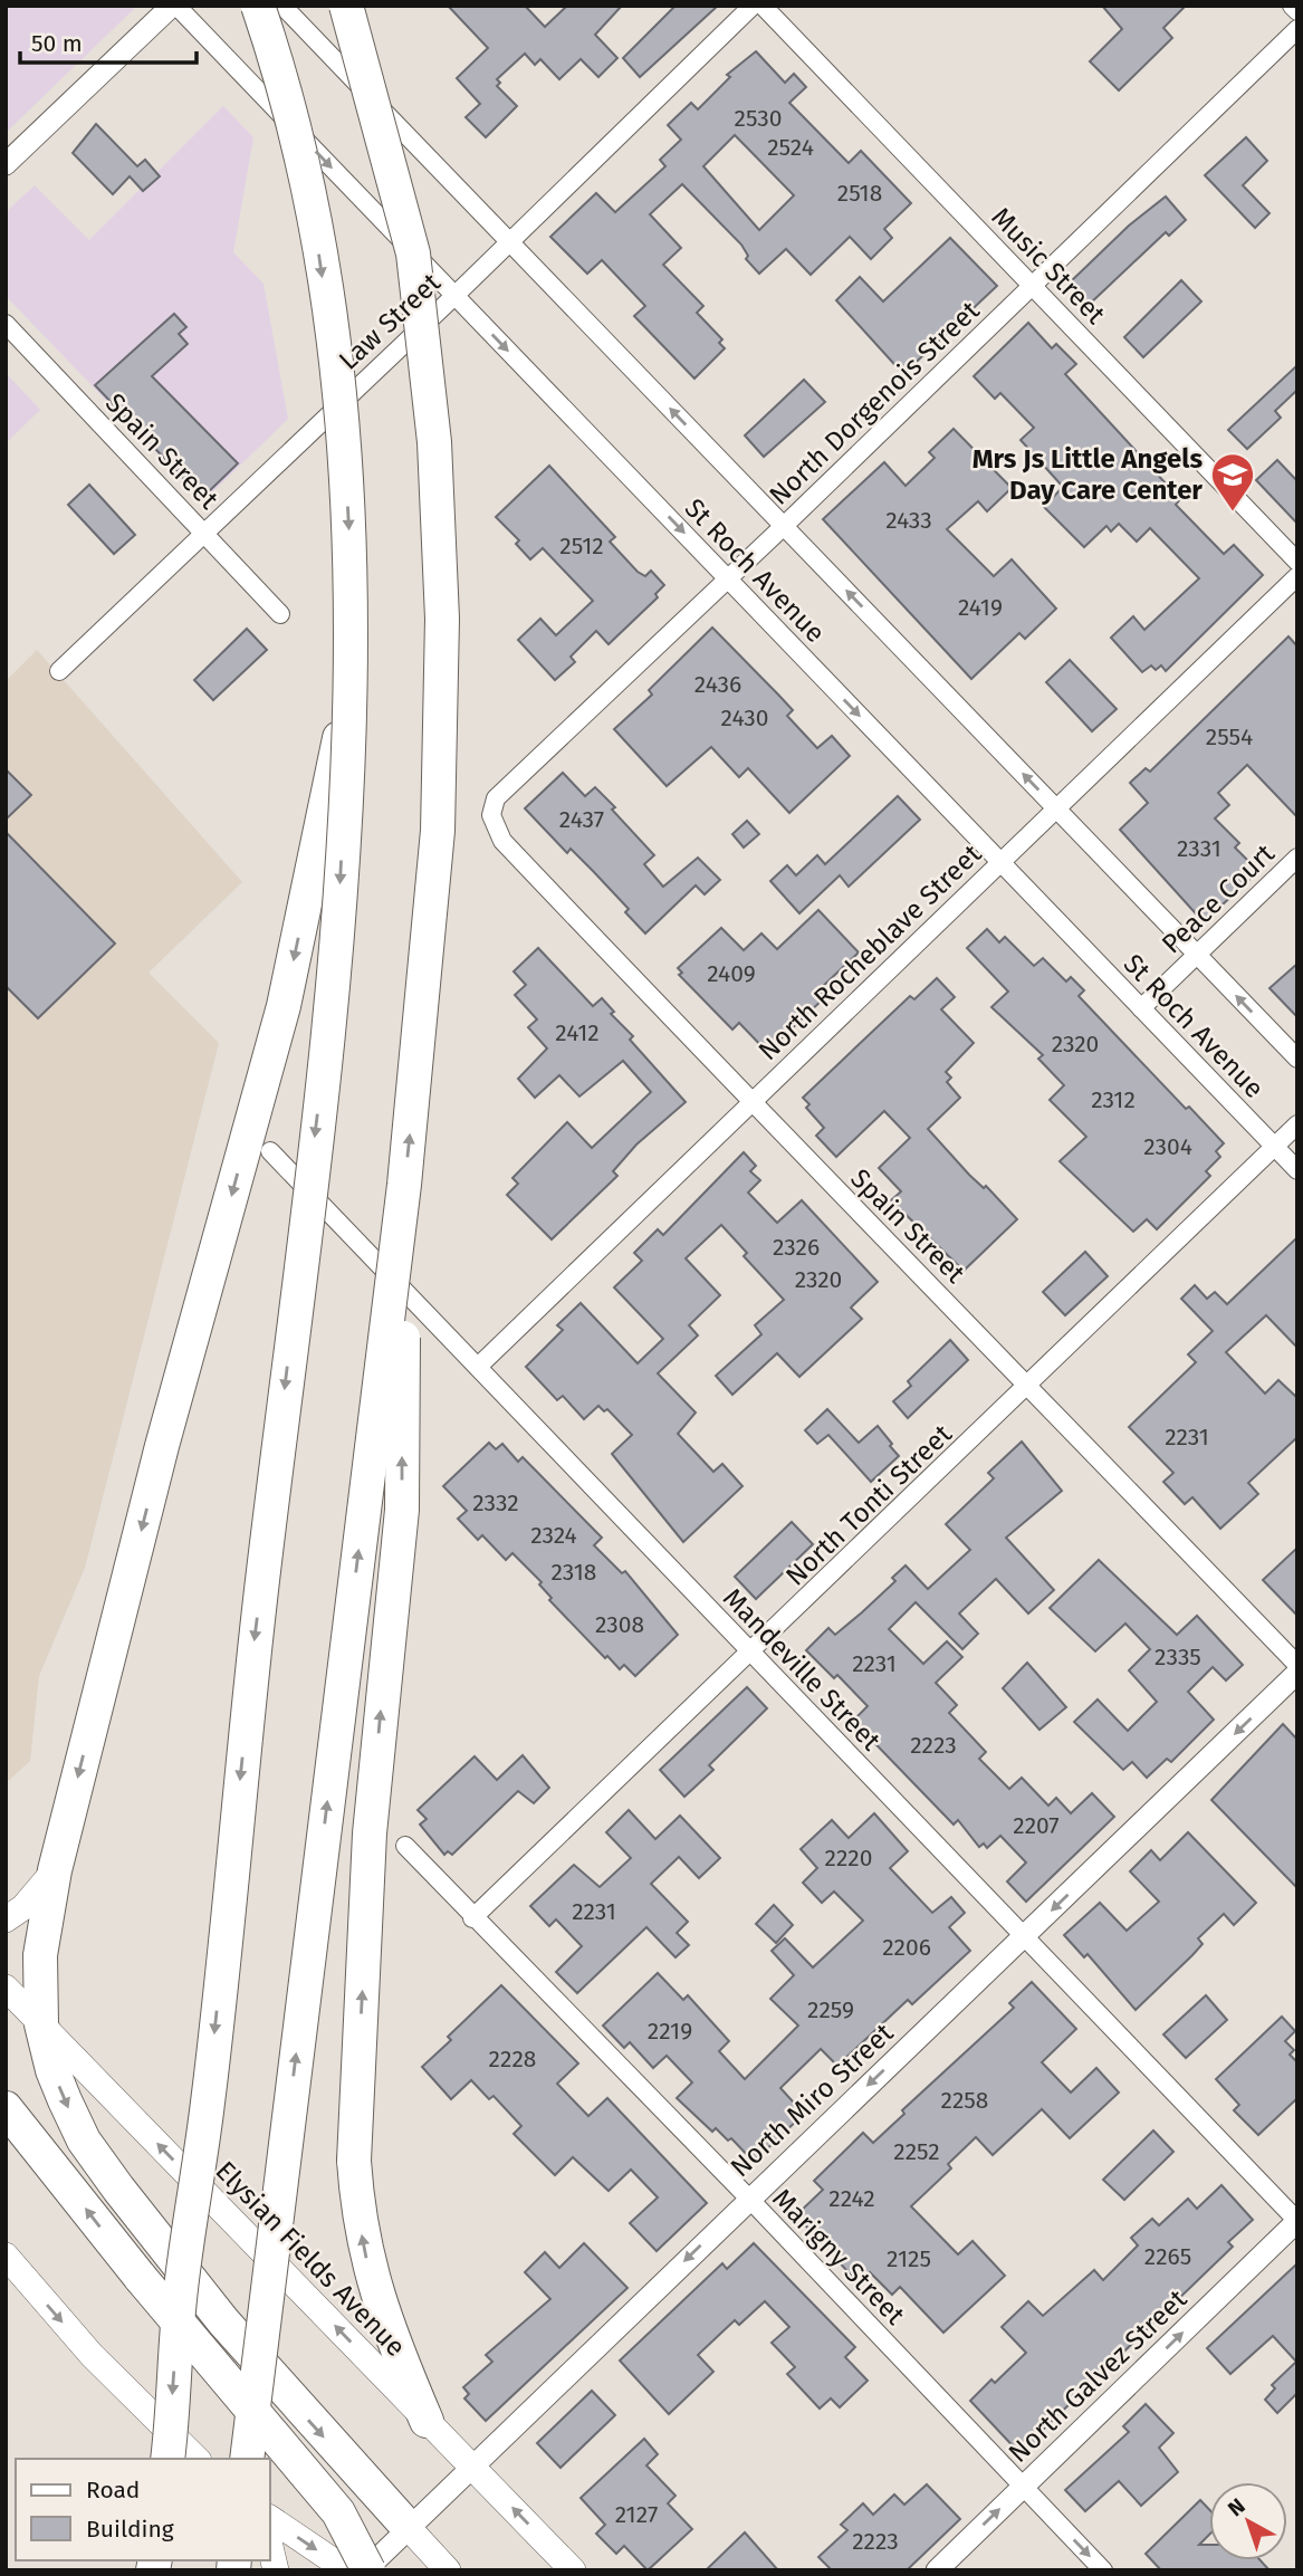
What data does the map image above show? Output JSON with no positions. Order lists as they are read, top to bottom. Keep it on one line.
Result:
{"streets":{"main road":["Elysian Fields Avenue"],"street":["Music Street","Law Street","North Dorgenois Street","Spain Street","St Roch Avenue","Peace Court","North Rocheblave Street","North Tonti Street","Mandeville Street","North Miro Street","Marigny Street","North Galvez Street"]},"crossings":[["Music Street","North Dorgenois Street"],["Law Street","Spain Street"],["Law Street","St Roch Avenue"],["North Dorgenois Street","Spain Street"],["North Dorgenois Street","St Roch Avenue"],["Spain Street","North Rocheblave Street"],["Spain Street","North Tonti Street"],["St Roch Avenue","Peace Court"],["St Roch Avenue","North Rocheblave Street"],["St Roch Avenue","North Tonti Street"],["North Rocheblave Street","Mandeville Street"],["North Tonti Street","Mandeville Street"],["North Tonti Street","Marigny Street"],["Mandeville Street","North Miro Street"],["Mandeville Street","North Galvez Street"],["North Miro Street","Marigny Street"],["North Miro Street","Elysian Fields Avenue"],["Marigny Street","North Galvez Street"]],"one_way":["North Miro Street","North Galvez Street"],"places":{"school or university":["Mrs Js Little Angels Day Care Center"]},"house_numbers":["2530","2524","2518","2433","2512","2419","2436","2430","2554","2437","2331","2409","2412","2320","2312","2304","2326","2320","2231","2332","2324","2318","2308","2335","2231","2223","2207","2220","2231","2206","2259","2219","2228","2258","2252","2242","2265","2125","2127","2223"],"legend":["Road","Building"],"scale_bar":"50 m","north":"top left"}
